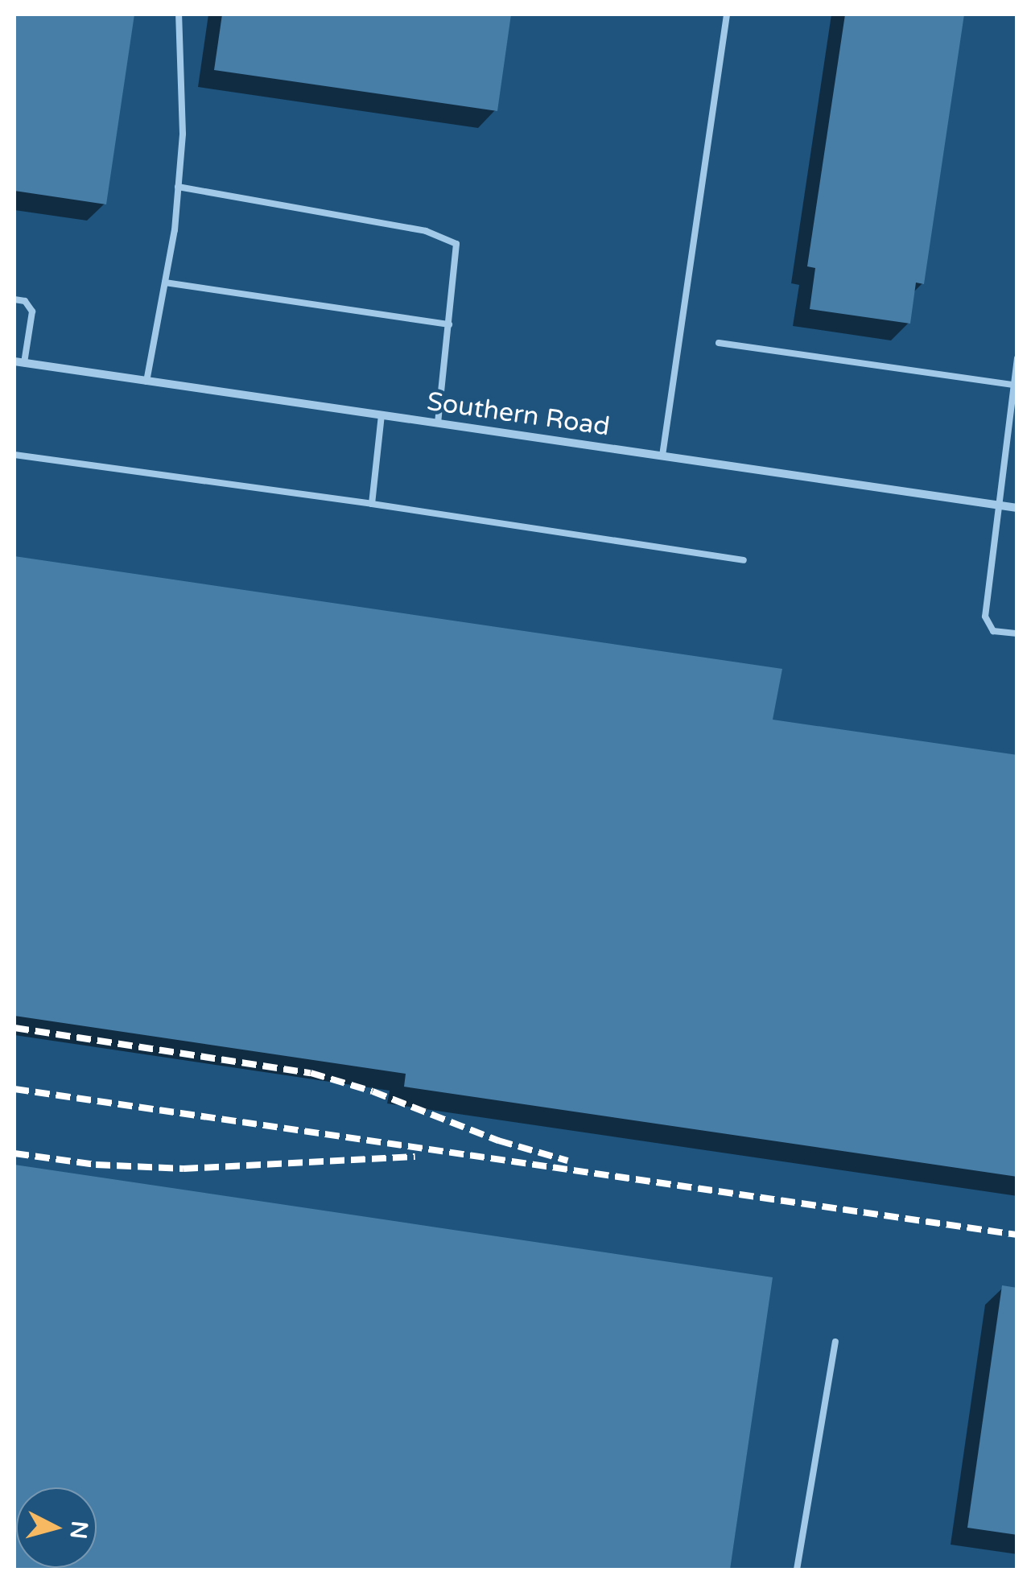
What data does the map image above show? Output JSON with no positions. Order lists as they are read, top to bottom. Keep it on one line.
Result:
{"streets":{"street":["Southern Road"]},"north":"right"}
